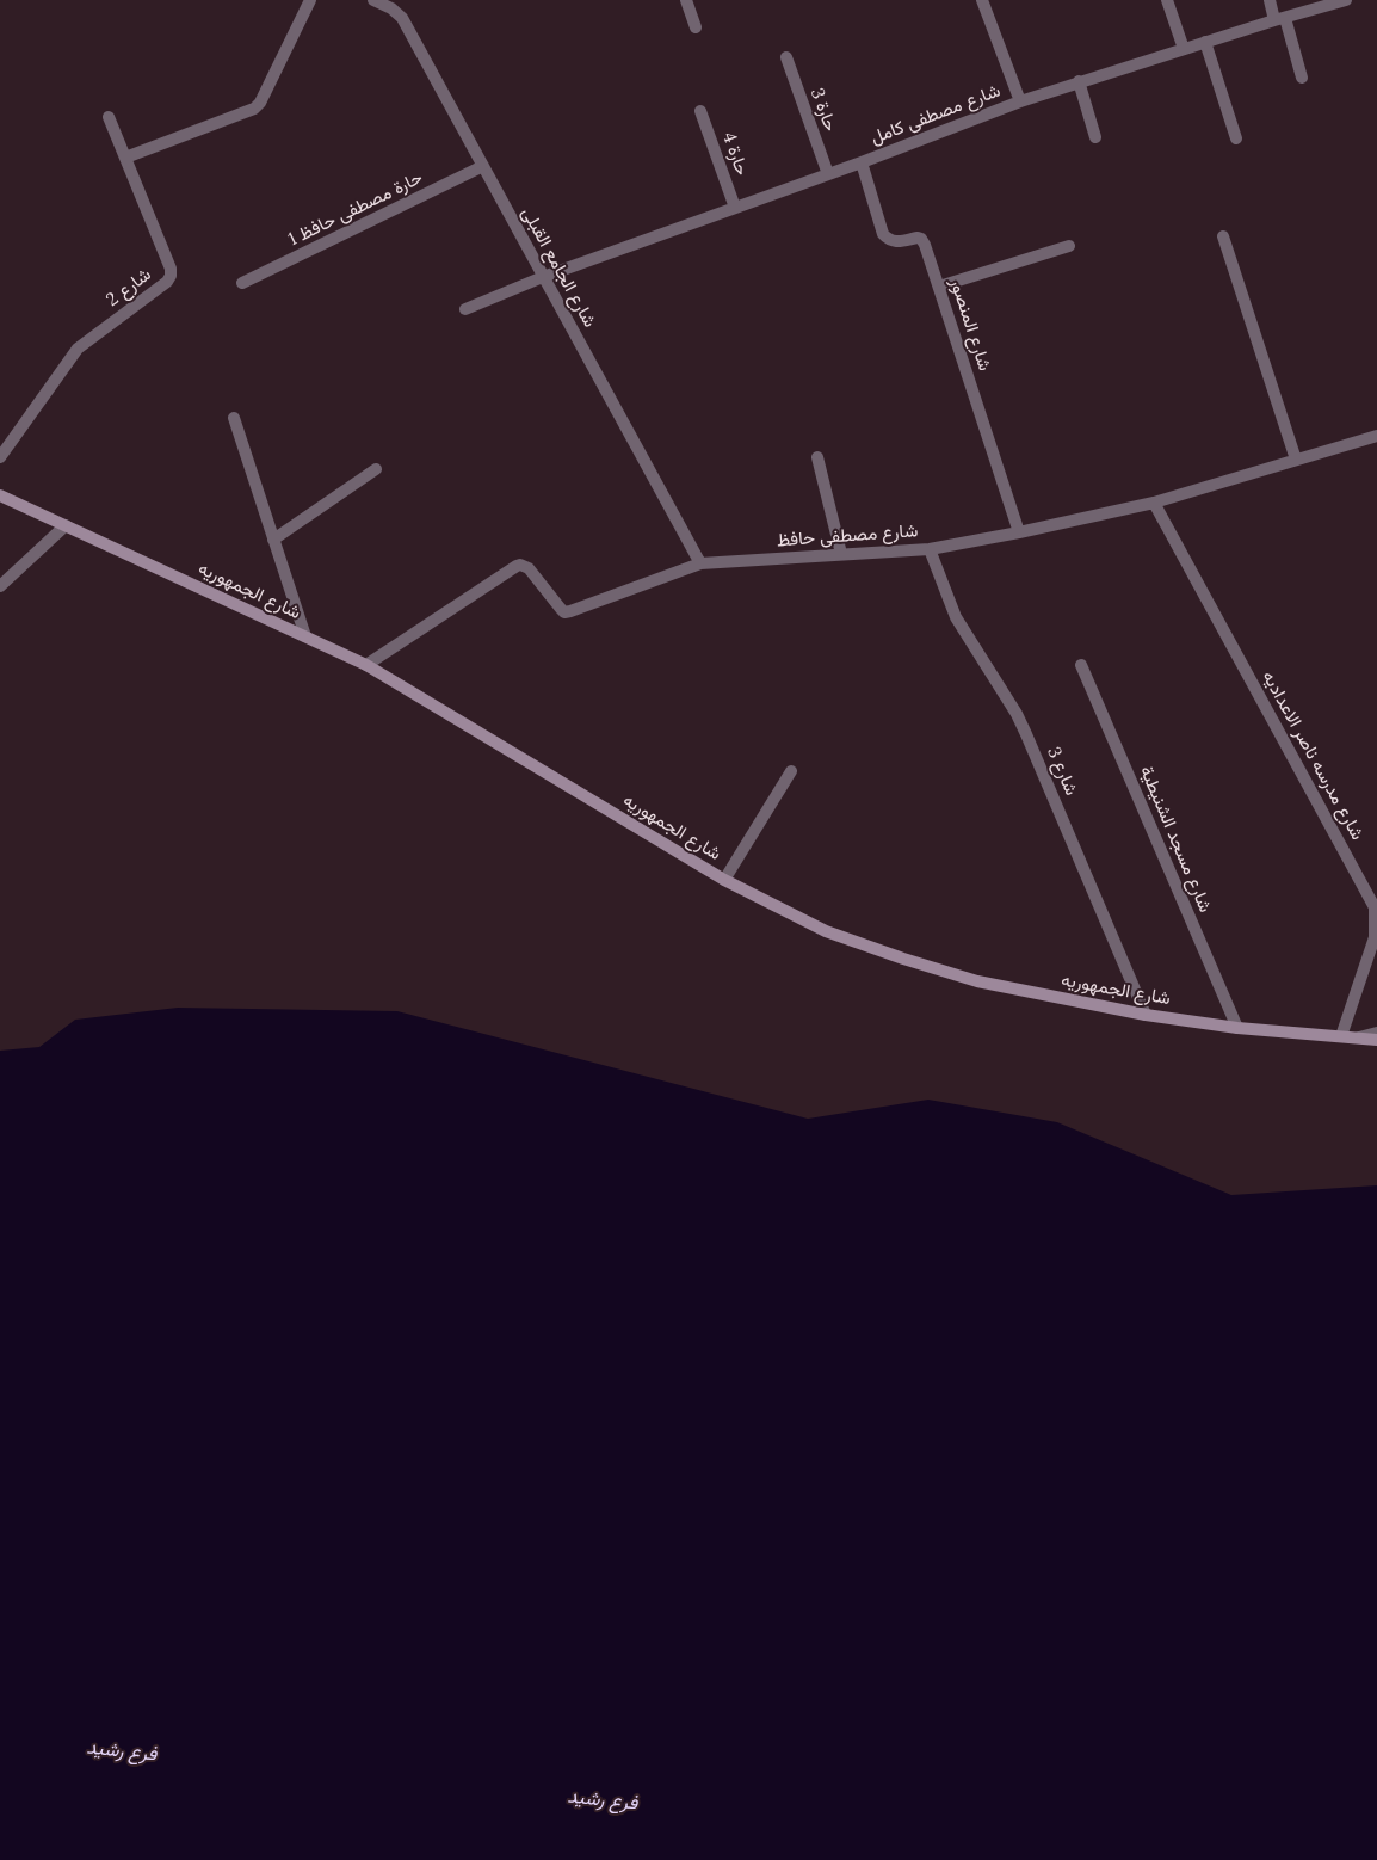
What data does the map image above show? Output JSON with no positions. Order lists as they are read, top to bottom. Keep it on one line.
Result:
{"streets":{"street":["حارة 3","شارع مصطفى كامل","حارة 4","حارة مصطفى حافظ 1","شارع الجامع القبلى","شارع 2","شارع المنصور","شارع مصطفى حافظ","شارع الجمهوريه","شارع مدرسه ناصر الاعداديه","شارع 3","شارع مسجد الشنيطية"]},"crossings":[["حارة 3","شارع مصطفى كامل"],["شارع مصطفى كامل","حارة 4"],["شارع مصطفى كامل","شارع الجامع القبلى"],["شارع مصطفى كامل","شارع المنصور"],["حارة مصطفى حافظ 1","شارع الجامع القبلى"],["شارع الجامع القبلى","شارع مصطفى حافظ"],["شارع المنصور","شارع مصطفى حافظ"],["شارع مصطفى حافظ","شارع الجمهوريه"],["شارع مصطفى حافظ","شارع مدرسه ناصر الاعداديه"],["شارع مصطفى حافظ","شارع 3"],["شارع الجمهوريه","شارع مدرسه ناصر الاعداديه"],["شارع الجمهوريه","شارع 3"],["شارع الجمهوريه","شارع مسجد الشنيطية"]],"water":["فرع رشيد"]}
